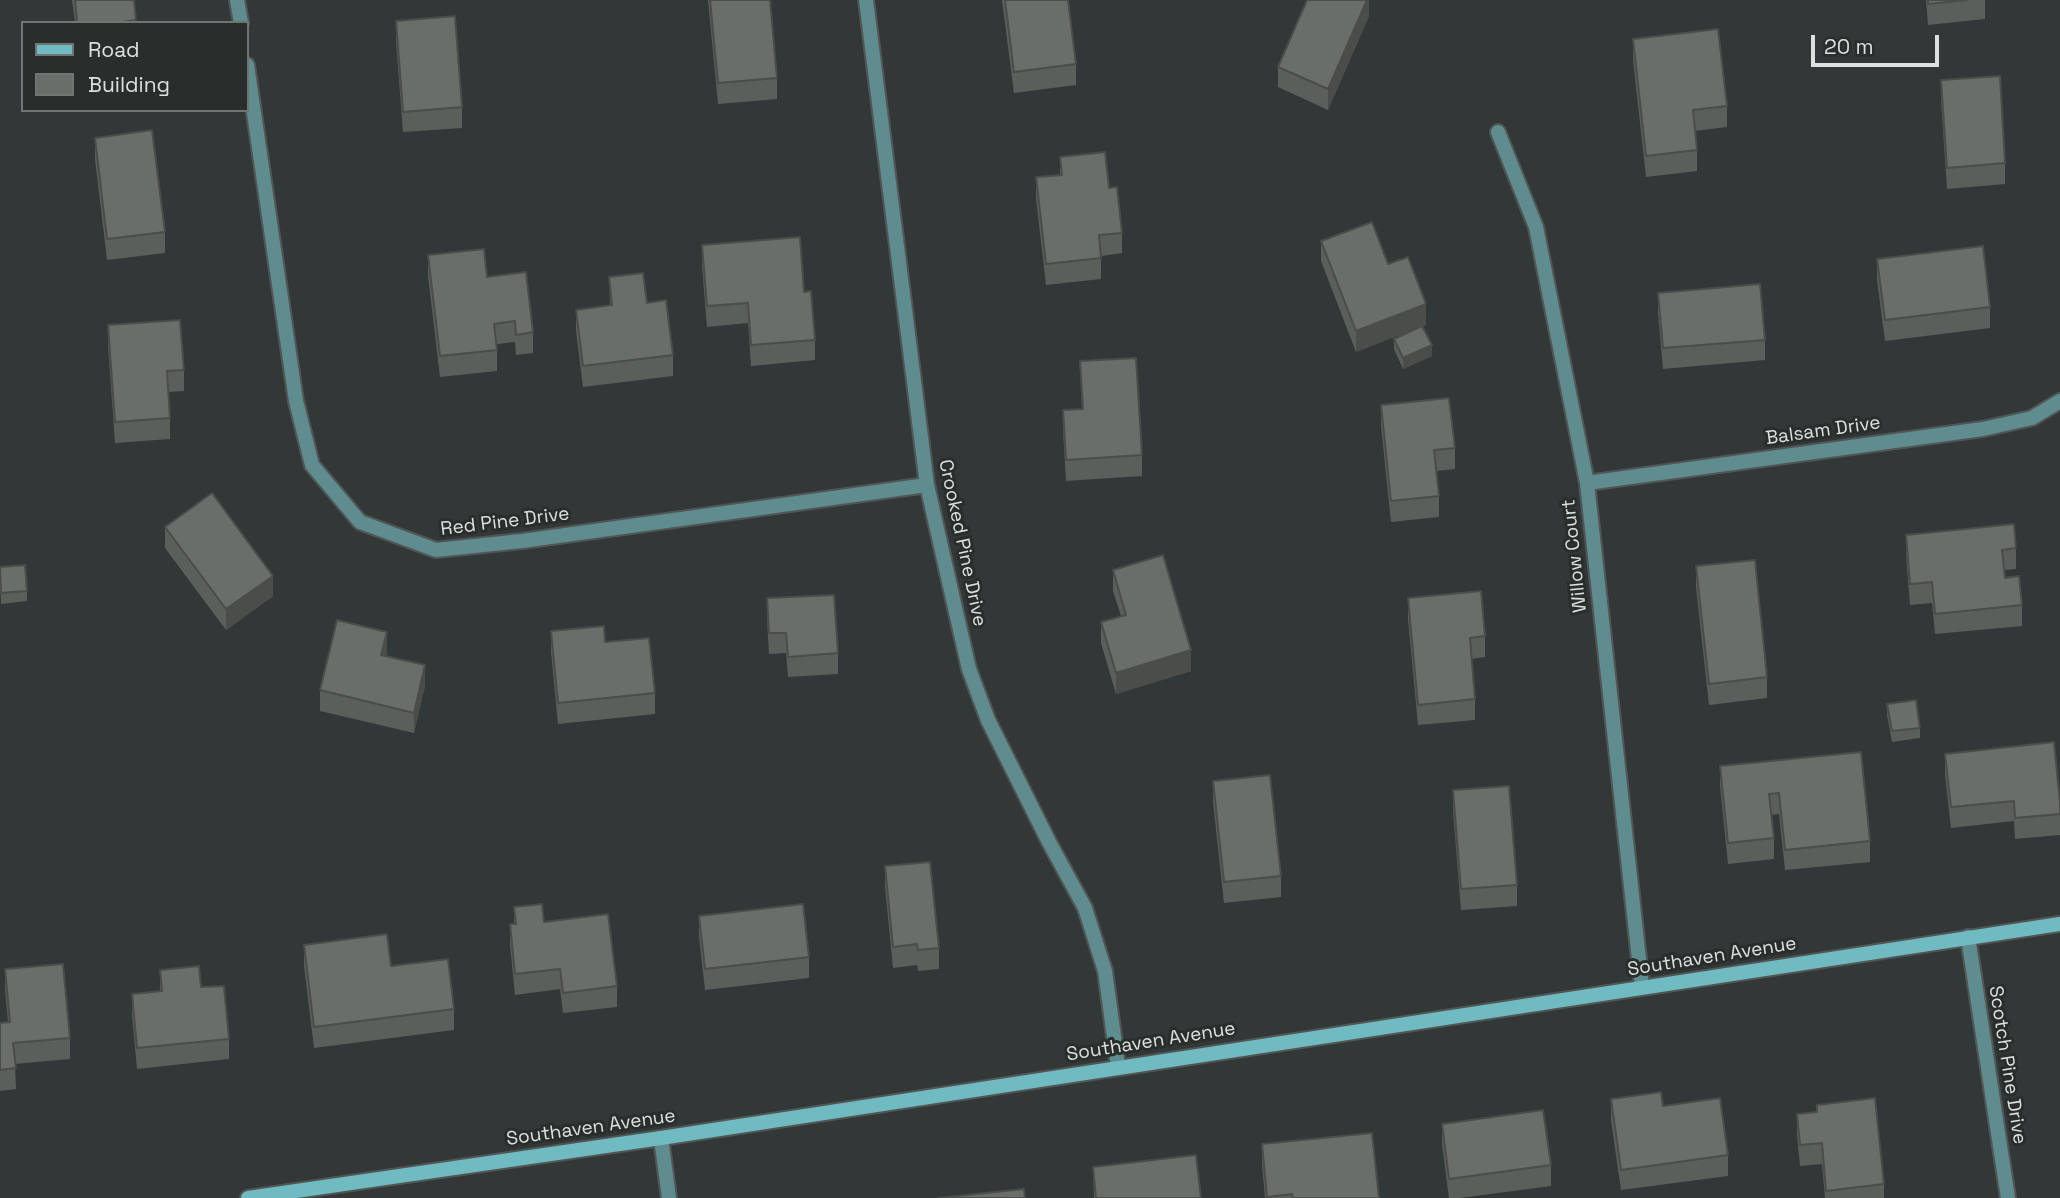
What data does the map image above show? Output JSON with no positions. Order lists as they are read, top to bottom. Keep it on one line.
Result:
{"streets":{"street":["Balsam Drive","Red Pine Drive","Crooked Pine Drive","Willow Court","Southaven Avenue","Scotch Pine Drive"]},"crossings":[["Balsam Drive","Willow Court"],["Red Pine Drive","Crooked Pine Drive"],["Crooked Pine Drive","Southaven Avenue"],["Willow Court","Southaven Avenue"],["Southaven Avenue","Scotch Pine Drive"]],"legend":["Road","Building"],"scale_bar":"20 m"}
